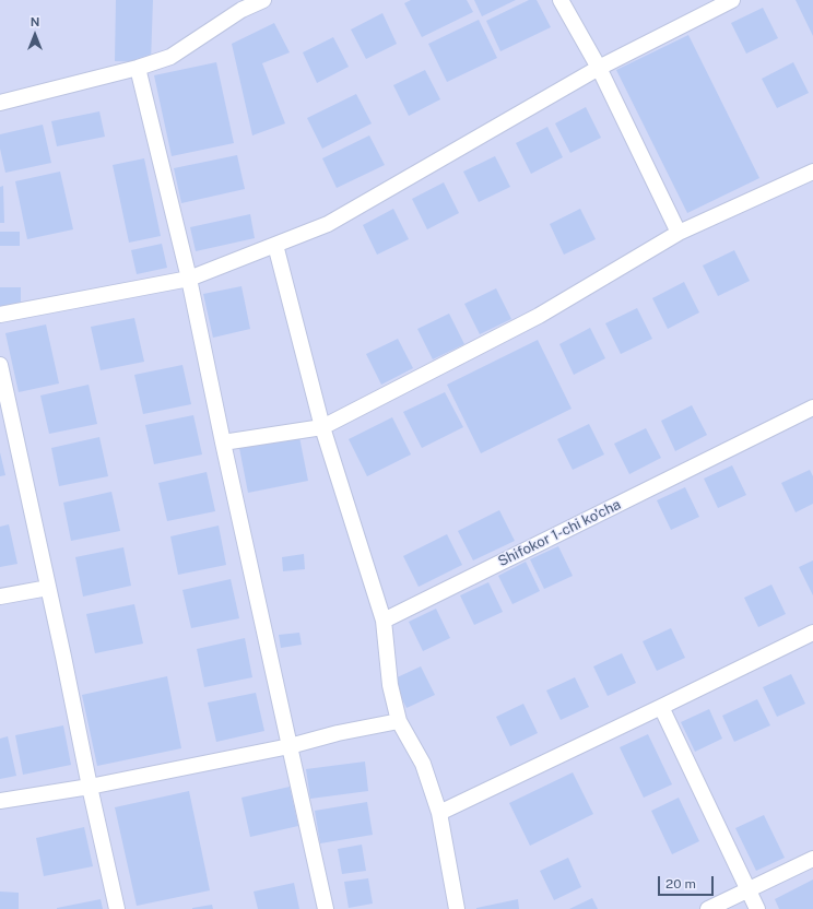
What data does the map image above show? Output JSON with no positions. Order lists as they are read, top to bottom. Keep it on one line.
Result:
{"streets":{"street":["Shifokor 1-chi ko'cha"]},"scale_bar":"20 m","north":"top"}
